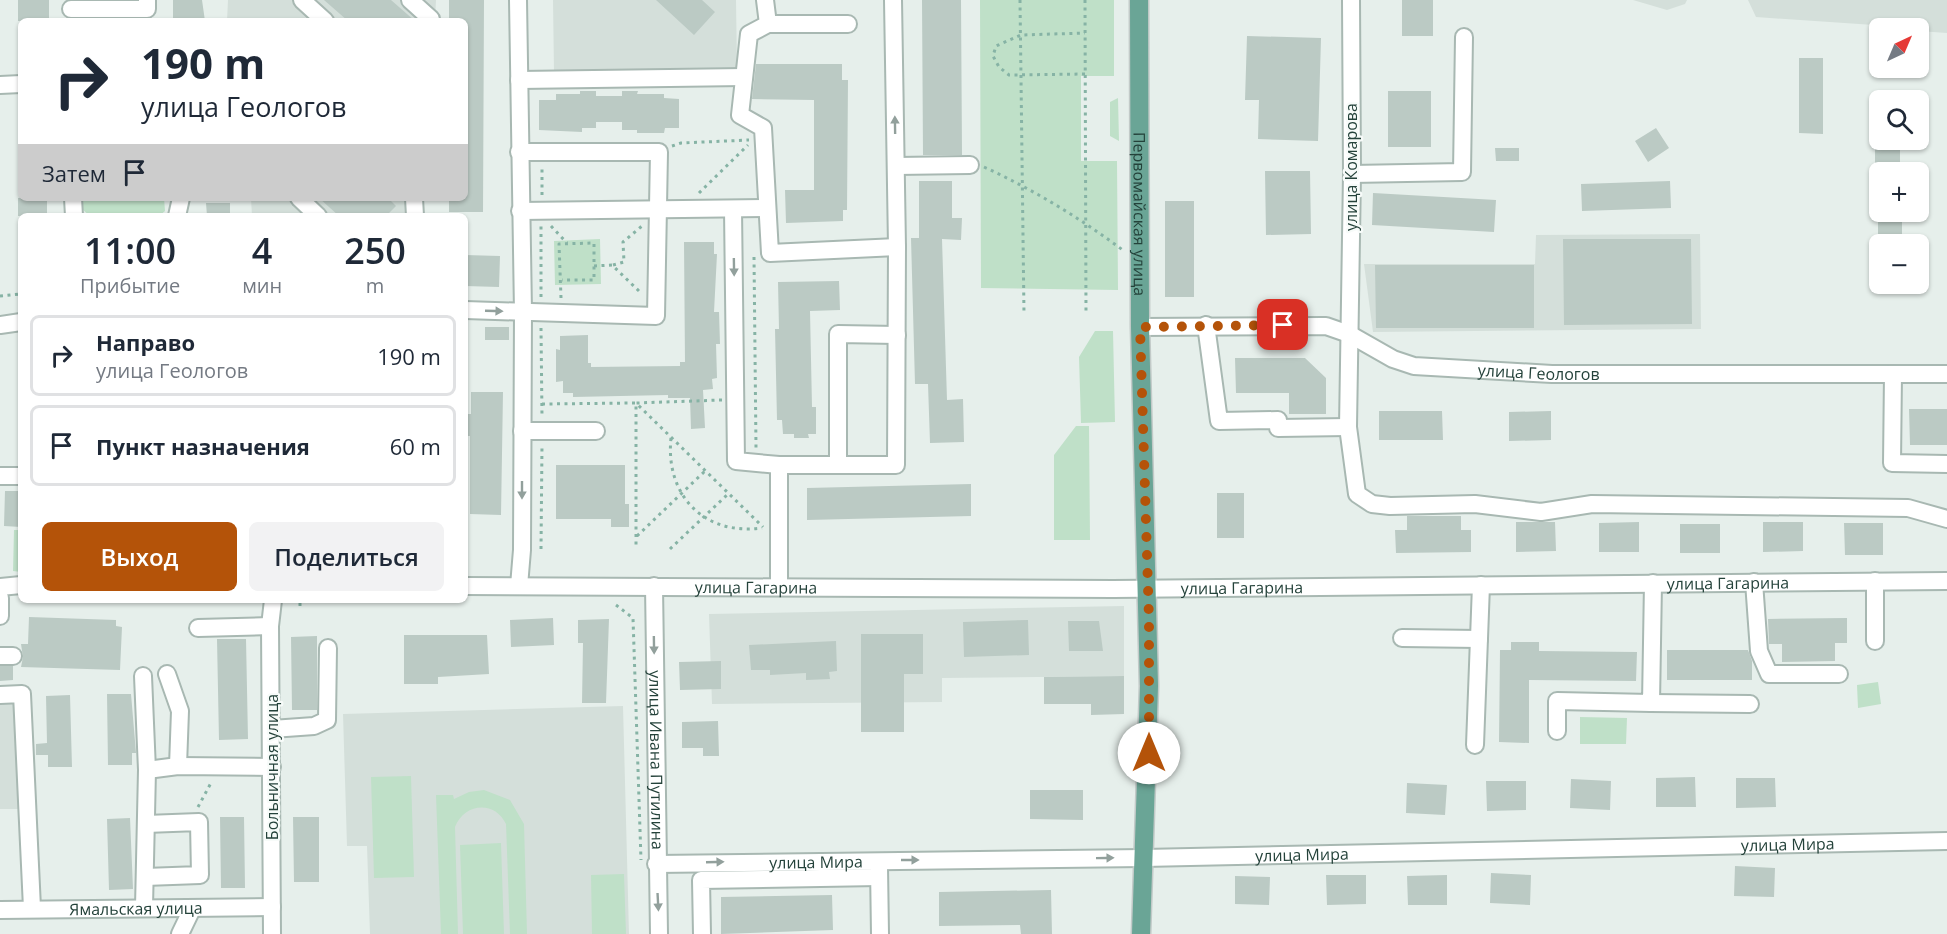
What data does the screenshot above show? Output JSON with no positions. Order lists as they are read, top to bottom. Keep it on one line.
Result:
{"streets":{"main road":["Первомайская улица"],"street":["улица Комарова","улица Геологов","улица Гагарина","улица Ивана Путилина","Больничная улица","улица Мира","Ямальская улица"]},"crossings":[["улица Комарова","улица Геологов"],["Первомайская улица","улица Геологов"],["Первомайская улица","улица Гагарина"],["Первомайская улица","улица Мира"],["улица Гагарина","улица Ивана Путилина"],["улица Ивана Путилина","улица Мира"],["Больничная улица","Ямальская улица"]],"one_way":["улица Ивана Путилина","улица Мира"],"north":"top right","page":{"map_buttons":["+","−"],"turn":["190 m","улица Геологов"],"then":"Затем","eta":["11:00","Прибытие","4","мин","250","m"],"list":[{"name":"Направо","note":"улица Геологов","value":"190 m"},{"name":"Пункт назначения","value":"60 m"}],"buttons":["Выход","Поделиться"]}}
